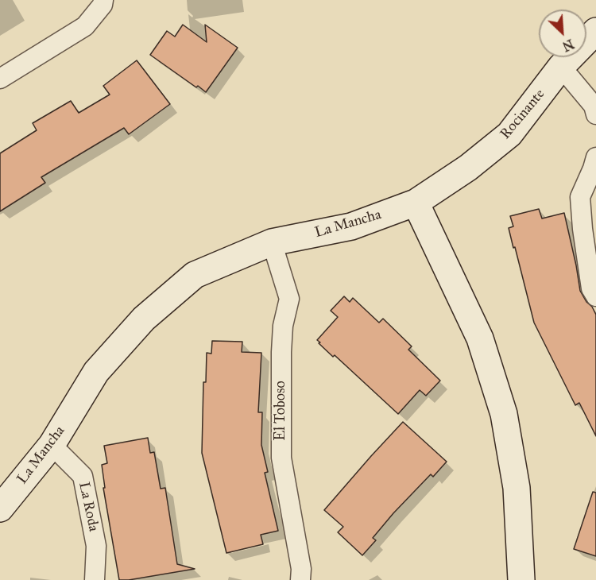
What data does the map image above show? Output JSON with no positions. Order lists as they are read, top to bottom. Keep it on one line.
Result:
{"streets":{"street":["Rocinante","La Mancha","El Toboso","La Roda"]},"crossings":[["Rocinante","La Mancha"],["La Mancha","El Toboso"],["La Mancha","La Roda"]],"north":"bottom right"}
